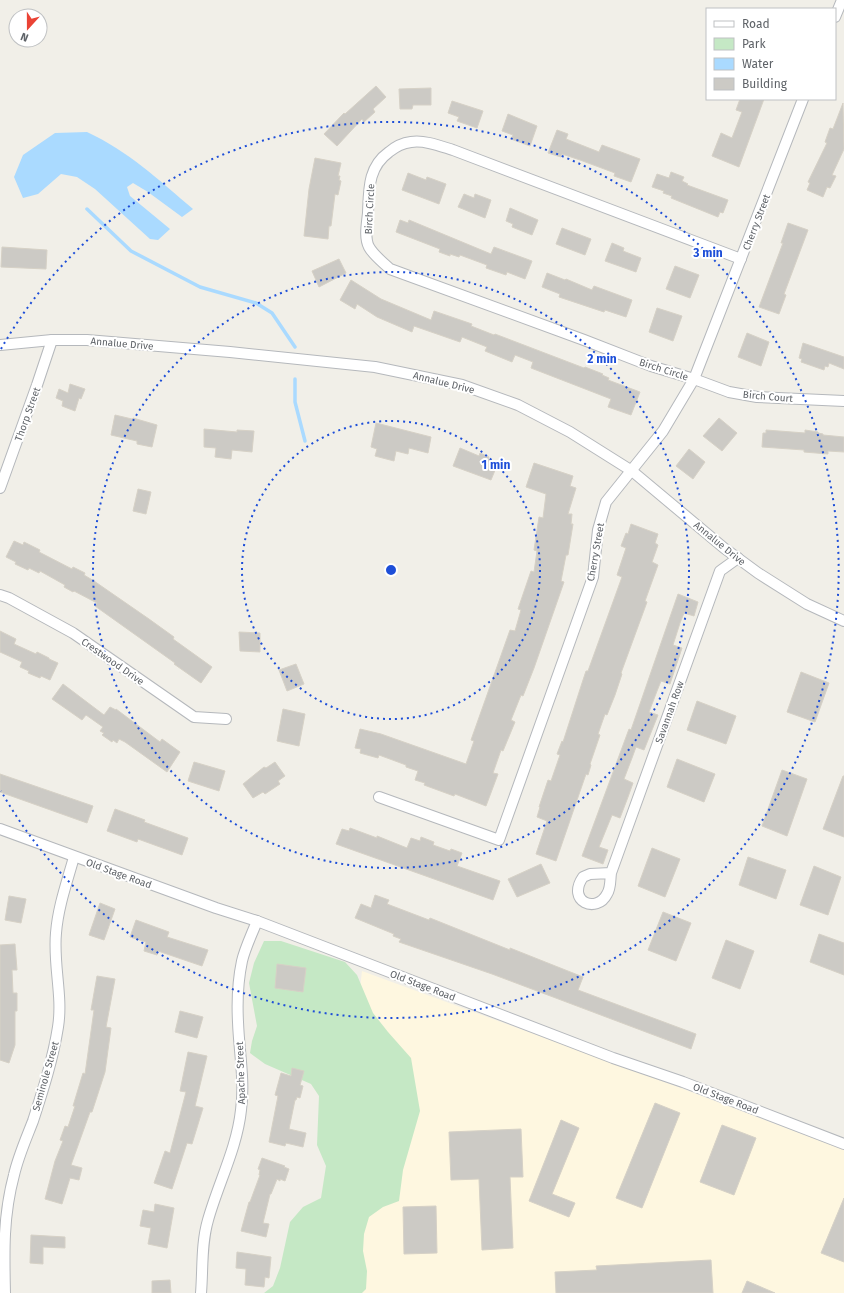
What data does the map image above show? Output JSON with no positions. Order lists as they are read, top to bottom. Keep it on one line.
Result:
{"streets":{"street":["Birch Circle","Cherry Street","Annalue Drive","Birch Court","Thorp Street","Crestwood Drive","Savannah Row","Old Stage Road","Apache Street","Seminole Street"]},"crossings":[["Birch Circle","Cherry Street"],["Birch Circle","Birch Court"],["Cherry Street","Annalue Drive"],["Cherry Street","Birch Court"],["Annalue Drive","Thorp Street"],["Annalue Drive","Savannah Row"],["Old Stage Road","Apache Street"],["Old Stage Road","Seminole Street"]],"legend":["Road","Park","Water","Building"],"north":"bottom","rings":["3 min","2 min","1 min"]}
